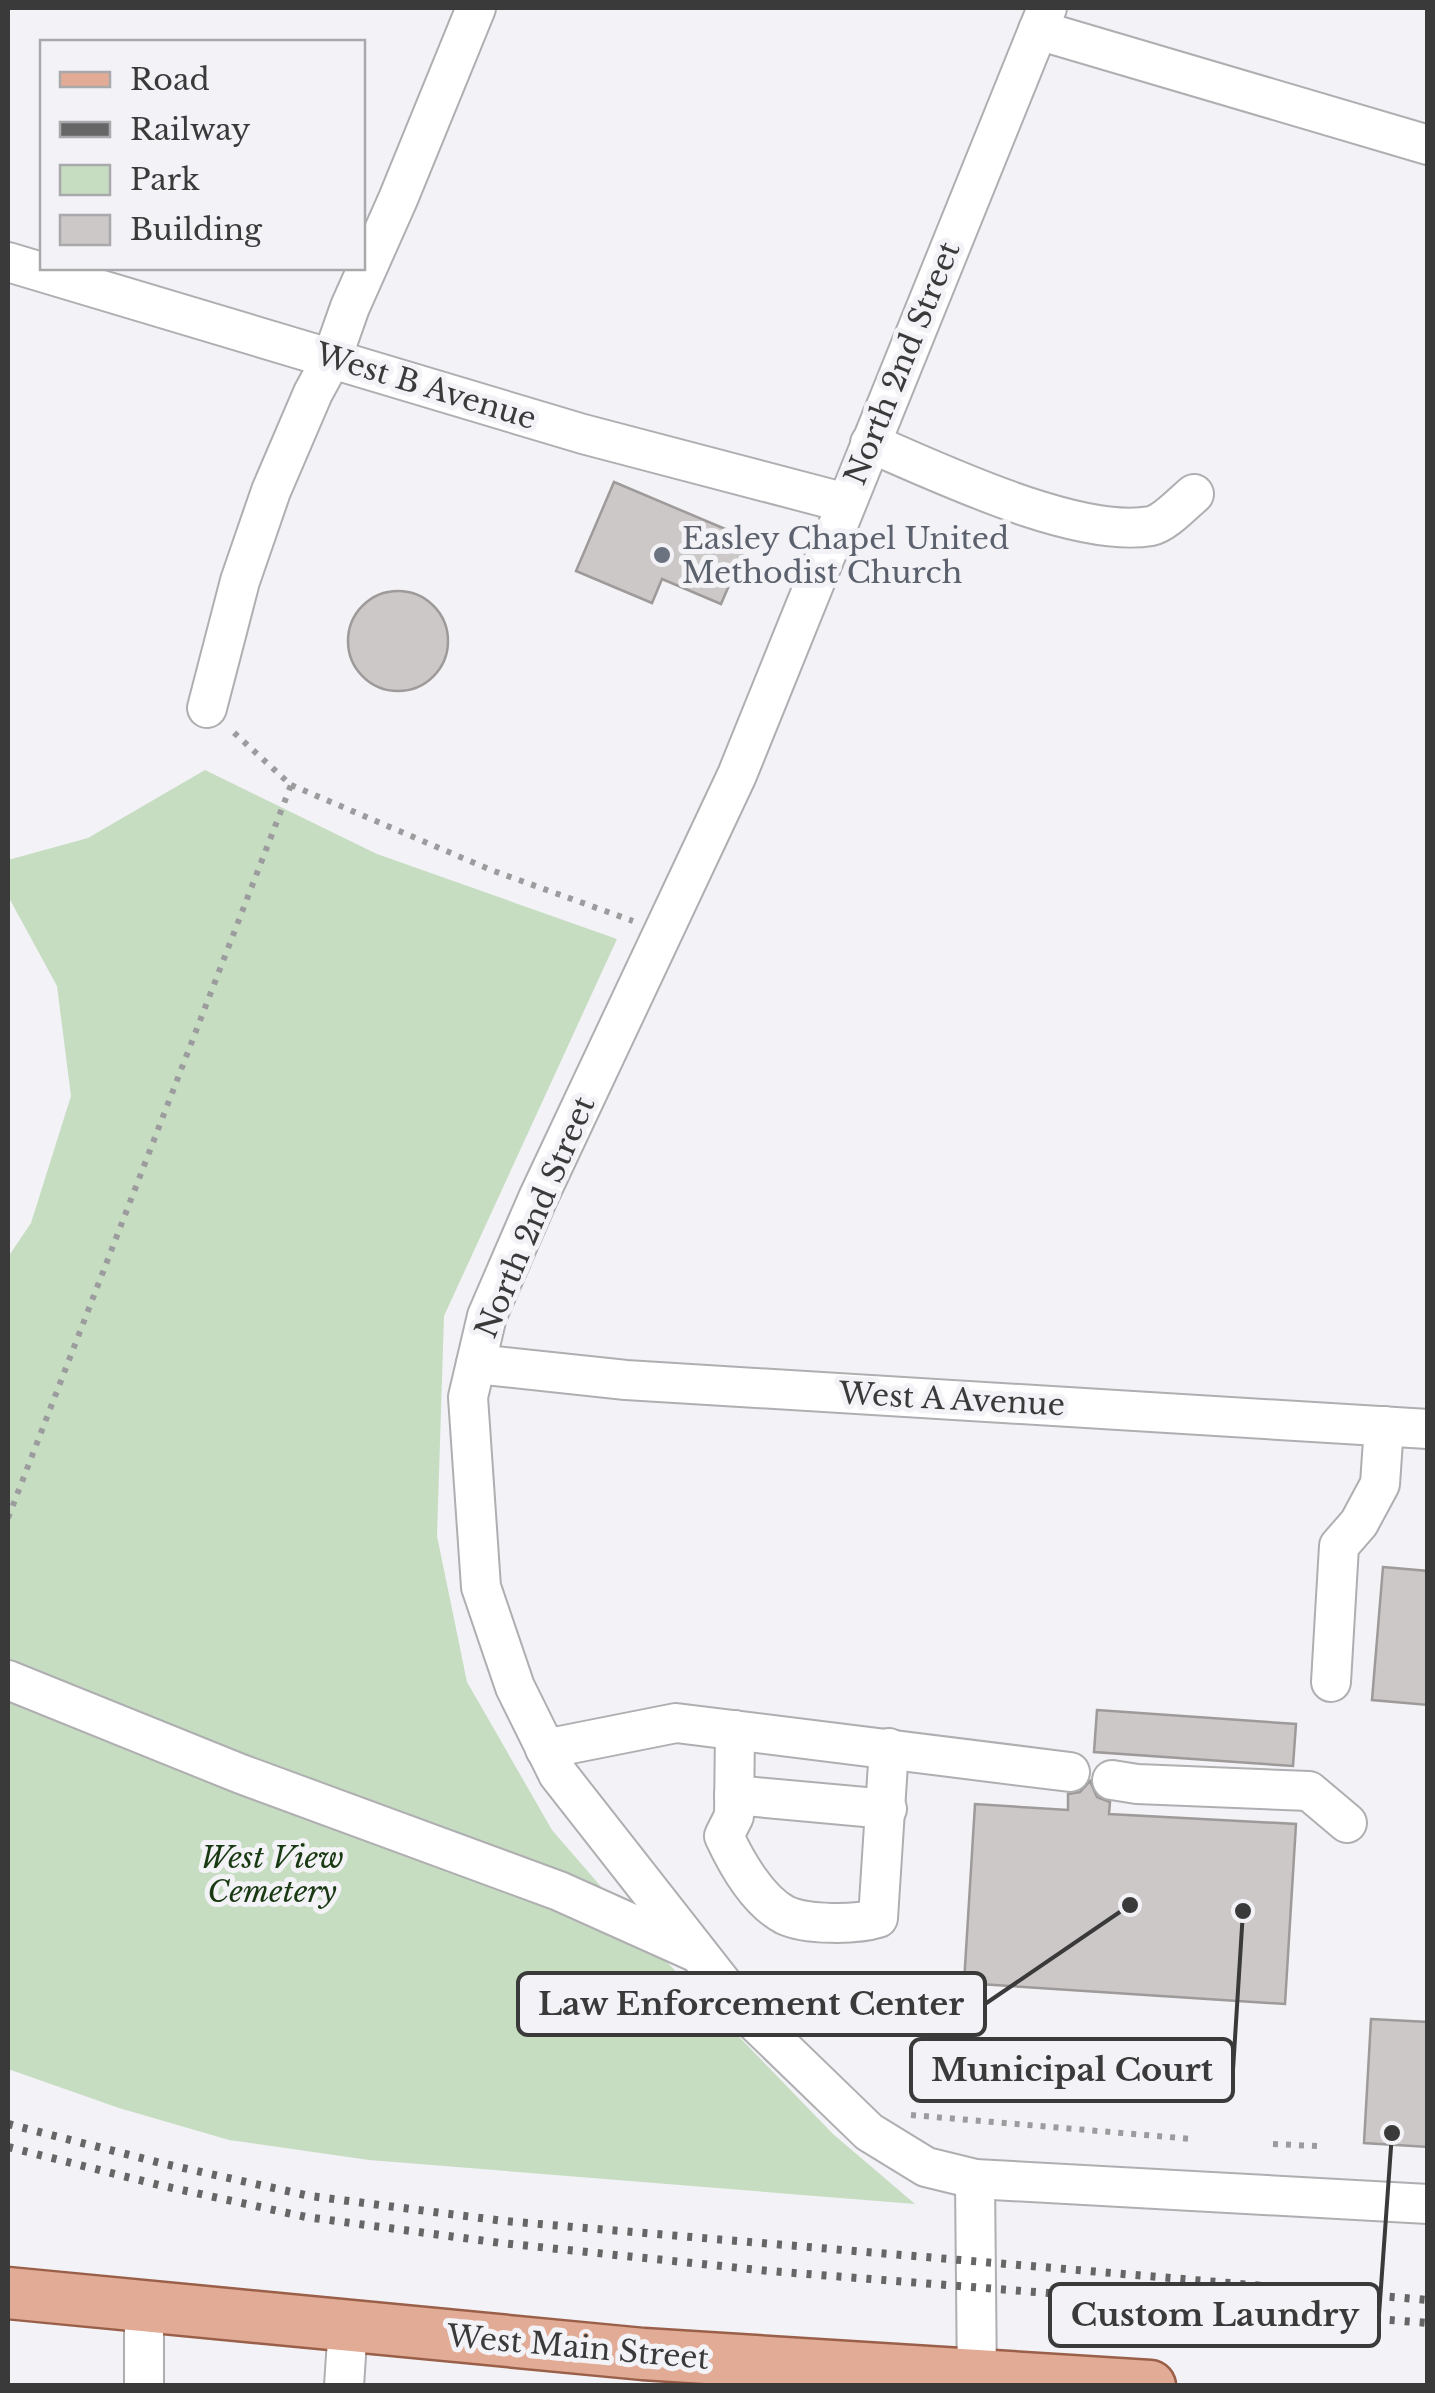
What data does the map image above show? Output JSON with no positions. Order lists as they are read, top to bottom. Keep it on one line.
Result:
{"streets":{"main road":["West Main Street"],"street":["North 2nd Street","West B Avenue","West A Avenue"]},"crossings":[["North 2nd Street","West B Avenue"],["North 2nd Street","West A Avenue"]],"parks":["West View Cemetery"],"places":["Easley Chapel United Methodist Church","Law Enforcement Center","Municipal Court","Custom Laundry"],"legend":["Road","Railway","Park","Building"]}
